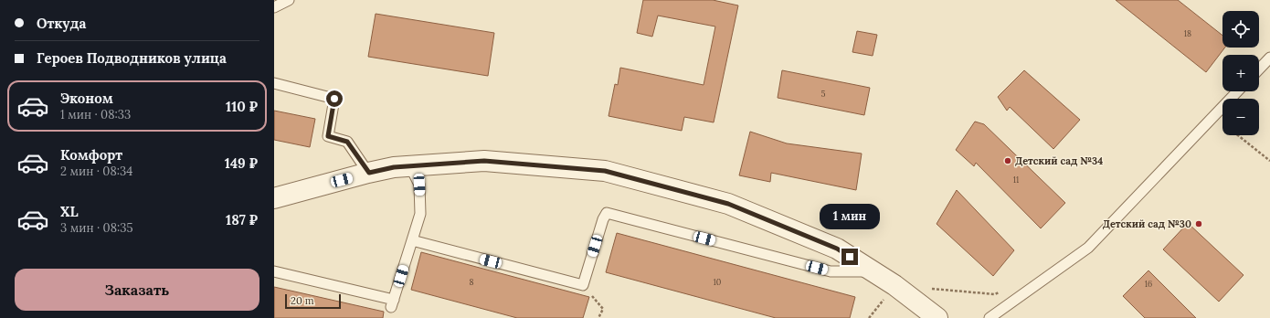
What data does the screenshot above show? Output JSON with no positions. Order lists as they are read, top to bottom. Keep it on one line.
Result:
{"places":["Детский сад №34","Детский сад №30"],"house_numbers":["18","5","11","8","10","16"],"scale_bar":"20 m","page":{"banner":["Откуда","Героев Подводников улица"],"map_buttons":["+","−"],"list":[{"name":"Эконом","note":"1 мин · 08:33","value":"110 ₽"},{"name":"Комфорт","note":"2 мин · 08:34","value":"149 ₽"},{"name":"XL","note":"3 мин · 08:35","value":"187 ₽"}],"bubble":"1 мин","buttons":"Заказать","scale":"20 m"}}
